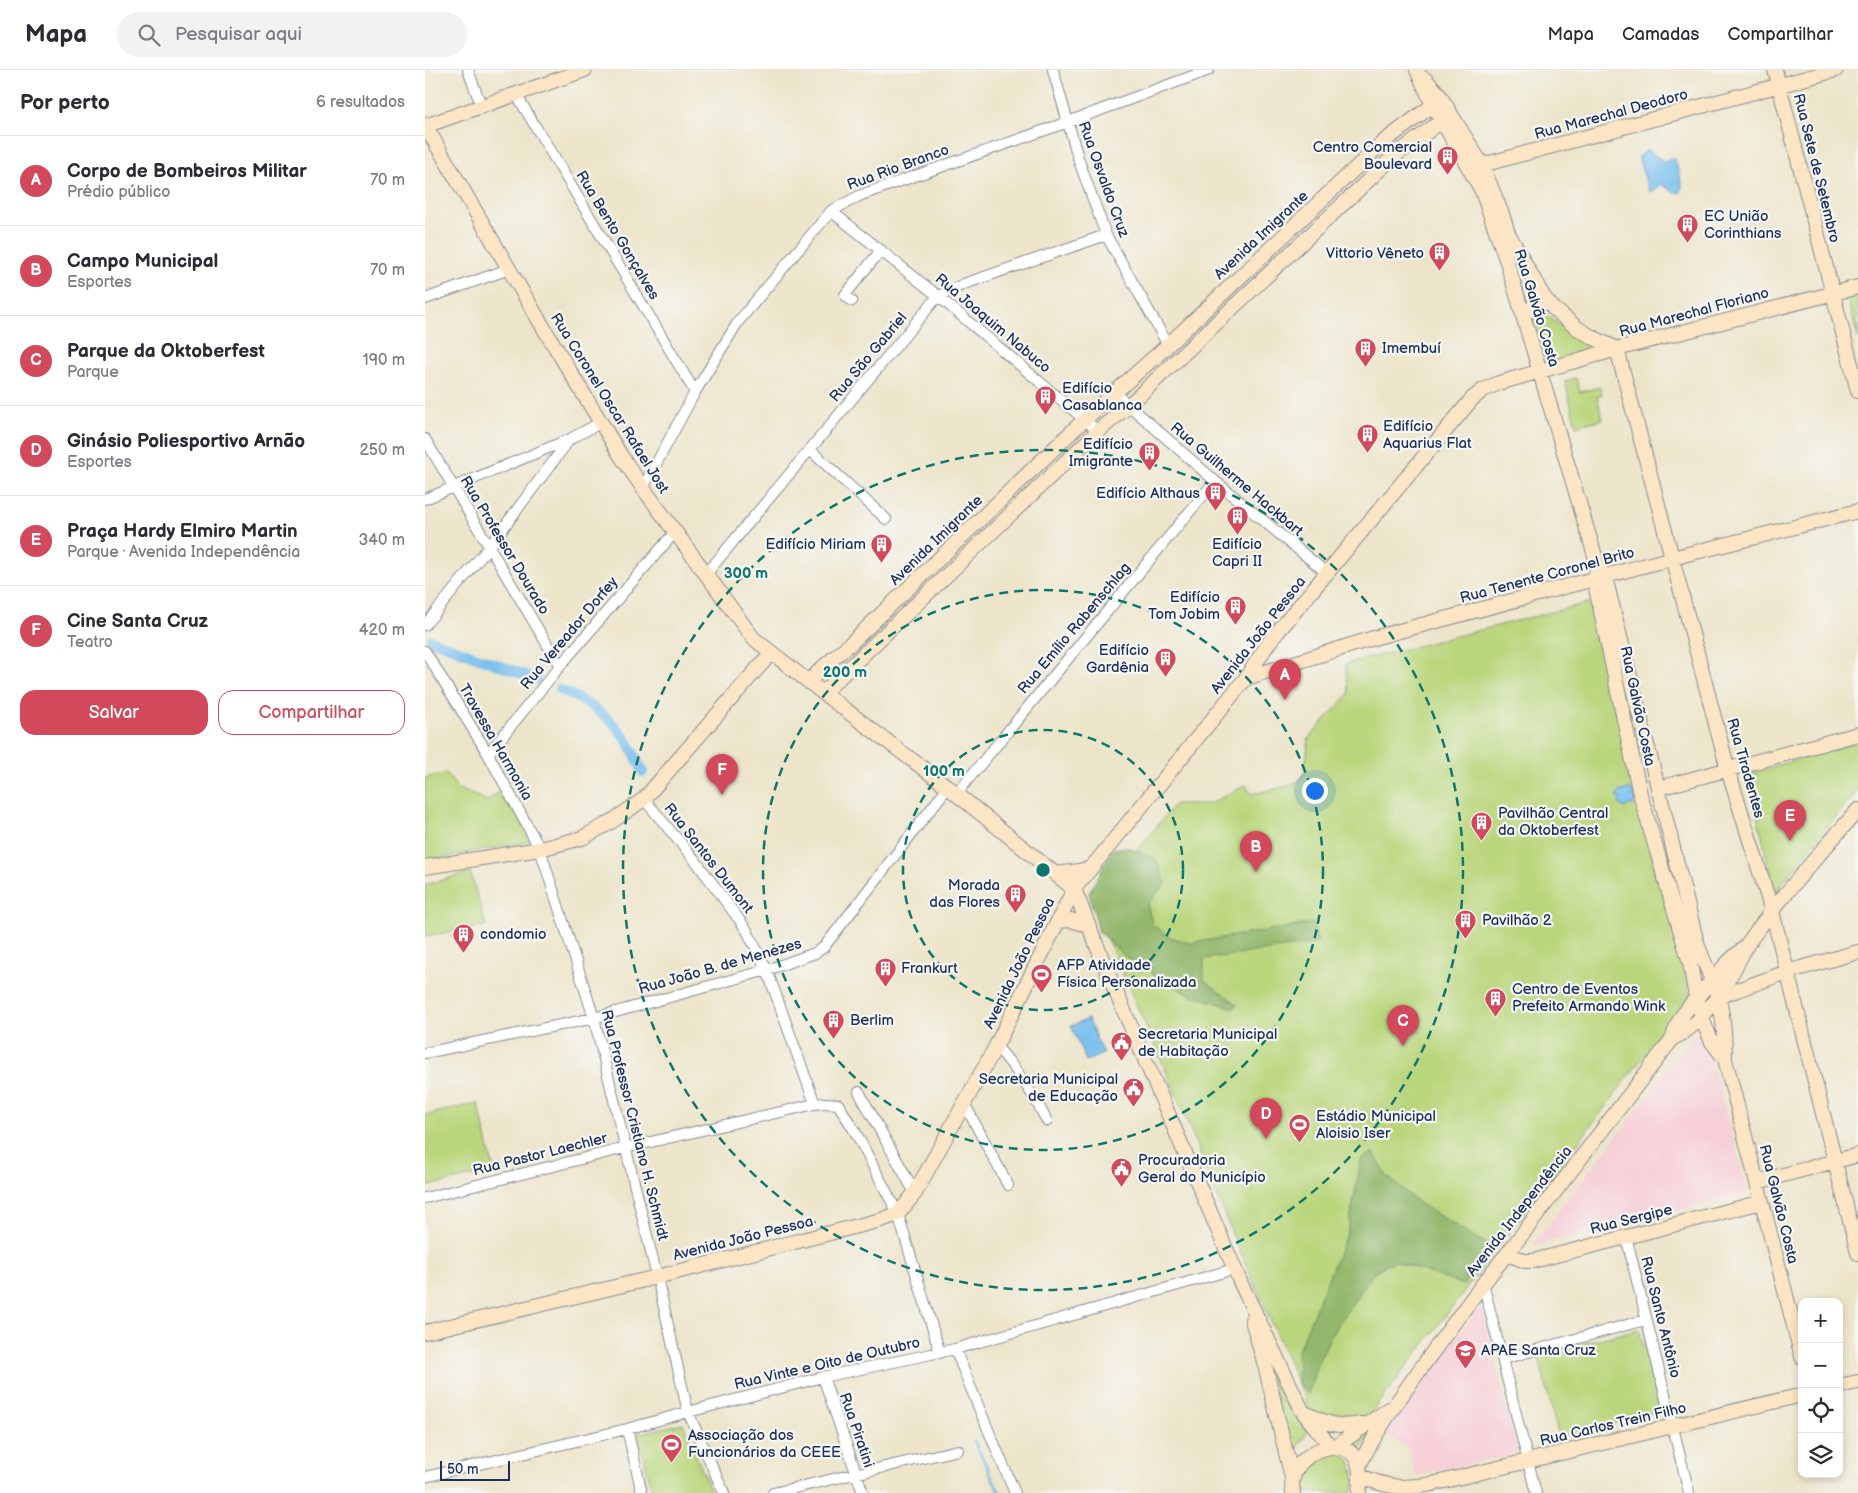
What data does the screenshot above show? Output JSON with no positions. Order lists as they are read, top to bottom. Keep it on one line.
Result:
{"streets":{"street":["Rua Marechal Deodoro","Rua Rio Branco","Rua Sete de Setembro","Rua Osvaldo Cruz","Rua Bento Gonçalves","Avenida Imigrante","Rua Galvão Costa","Rua Marechal Floriano","Rua Joaquim Nabuco","Rua São Gabriel","Rua Coronel Oscar Rafael Jost","Rua Guilherme Hackbart","Rua Professor Dourado","Rua Tenente Coronel Brito","Rua Emílio Rabenschlag","Rua Vereador Dorfey","Avenida João Pessoa","Travessa Harmonia","Rua Tiradentes","Rua Santos Dumont","Rua João B. de Menezes","Rua Professor Cristiano H. Schmidt","Rua Pastor Laechler","Avenida Independência","Rua Sergipe","Rua Santo Antônio","Rua Vinte e Oito de Outubro","Rua Carlos Trein Filho","Rua Piratini"]},"crossings":[["Rua Marechal Deodoro","Rua Sete de Setembro"],["Rua Marechal Deodoro","Rua Galvão Costa"],["Rua Rio Branco","Rua Osvaldo Cruz"],["Rua Rio Branco","Rua Bento Gonçalves"],["Rua Rio Branco","Rua Joaquim Nabuco"],["Rua Rio Branco","Rua Coronel Oscar Rafael Jost"],["Rua Sete de Setembro","Rua Marechal Floriano"],["Rua Osvaldo Cruz","Avenida Imigrante"],["Rua Osvaldo Cruz","Rua São Gabriel"],["Avenida Imigrante","Rua Galvão Costa"],["Avenida Imigrante","Rua Joaquim Nabuco"],["Avenida Imigrante","Rua Coronel Oscar Rafael Jost"],["Rua Galvão Costa","Rua Marechal Floriano"],["Rua Galvão Costa","Rua Tenente Coronel Brito"],["Rua Galvão Costa","Avenida João Pessoa"],["Rua Galvão Costa","Rua Tiradentes"],["Rua Galvão Costa","Avenida Independência"],["Rua Galvão Costa","Rua Sergipe"],["Rua Marechal Floriano","Avenida João Pessoa"],["Rua Marechal Floriano","Rua Tiradentes"],["Rua Joaquim Nabuco","Rua São Gabriel"],["Rua São Gabriel","Rua Coronel Oscar Rafael Jost"],["Rua Coronel Oscar Rafael Jost","Rua Emílio Rabenschlag"],["Rua Coronel Oscar Rafael Jost","Rua Vereador Dorfey"],["Rua Coronel Oscar Rafael Jost","Avenida João Pessoa"],["Rua Coronel Oscar Rafael Jost","Rua João B. de Menezes"],["Rua Coronel Oscar Rafael Jost","Avenida Independência"],["Rua Coronel Oscar Rafael Jost","Rua Vinte e Oito de Outubro"],["Rua Coronel Oscar Rafael Jost","Rua Carlos Trein Filho"],["Rua Guilherme Hackbart","Rua Emílio Rabenschlag"],["Rua Guilherme Hackbart","Avenida João Pessoa"],["Rua Professor Dourado","Rua Vereador Dorfey"],["Rua Tenente Coronel Brito","Avenida João Pessoa"],["Rua Tenente Coronel Brito","Rua Tiradentes"],["Rua Emílio Rabenschlag","Rua João B. de Menezes"],["Rua Vereador Dorfey","Travessa Harmonia"],["Avenida João Pessoa","Rua Professor Cristiano H. Schmidt"],["Avenida João Pessoa","Rua Pastor Laechler"],["Travessa Harmonia","Rua Professor Cristiano H. Schmidt"],["Rua Tiradentes","Avenida Independência"],["Rua Santos Dumont","Rua João B. de Menezes"],["Rua Santos Dumont","Rua Pastor Laechler"],["Rua João B. de Menezes","Rua Professor Cristiano H. Schmidt"],["Rua Professor Cristiano H. Schmidt","Rua Pastor Laechler"],["Rua Professor Cristiano H. Schmidt","Rua Vinte e Oito de Outubro"],["Avenida Independência","Rua Sergipe"],["Avenida Independência","Rua Carlos Trein Filho"],["Rua Sergipe","Rua Santo Antônio"],["Rua Santo Antônio","Rua Carlos Trein Filho"],["Rua Vinte e Oito de Outubro","Rua Piratini"]],"places":{"building":["Centro Comercial Boulevard","EC União Corinthians","Vittorio Vêneto","Imembuí","Edifício Casablanca","Edifício Aquarius Flat","Edifício Imigrante","Edifício Althaus","Edifício Capri II","Edifício Miriam","Edifício Tom Jobim","Edifício Gardênia","Pavilhão Central da Oktoberfest","Morada das Flores","Pavilhão 2","condomio","Frankurt","Centro de Eventos Prefeito Armando Wink","Berlim"],"sports":["AFP Atividade Física Personalizada","Estádio Municipal Aloisio Iser","Associação dos Funcionários da CEEE"],"public building":["Secretaria Municipal de Habitação","Secretaria Municipal de Educação","Procuradoria Geral do Município"],"school or university":["APAE Santa Cruz"]},"scale_bar":"50 m","page":{"header":"Mapa","search":"Pesquisar aqui","nav":["Mapa","Camadas","Compartilhar"],"heading":["Por perto","6 resultados"],"list":[{"mark":"A","name":"Corpo de Bombeiros Militar","note":"Prédio público","value":"70 m"},{"mark":"B","name":"Campo Municipal","note":"Esportes","value":"70 m"},{"mark":"C","name":"Parque da Oktoberfest","note":"Parque","value":"190 m"},{"mark":"D","name":"Ginásio Poliesportivo Arnão","note":"Esportes","value":"250 m"},{"mark":"E","name":"Praça Hardy Elmiro Martin","note":"Parque · Avenida Independência","value":"340 m"},{"mark":"F","name":"Cine Santa Cruz","note":"Teatro","value":"420 m"}],"pins":["A","F","E","B","C","D"],"buttons":["Salvar","Compartilhar"],"map_buttons":["+","−"],"scale":"50 m"},"rings":["300 m","200 m","100 m"]}
